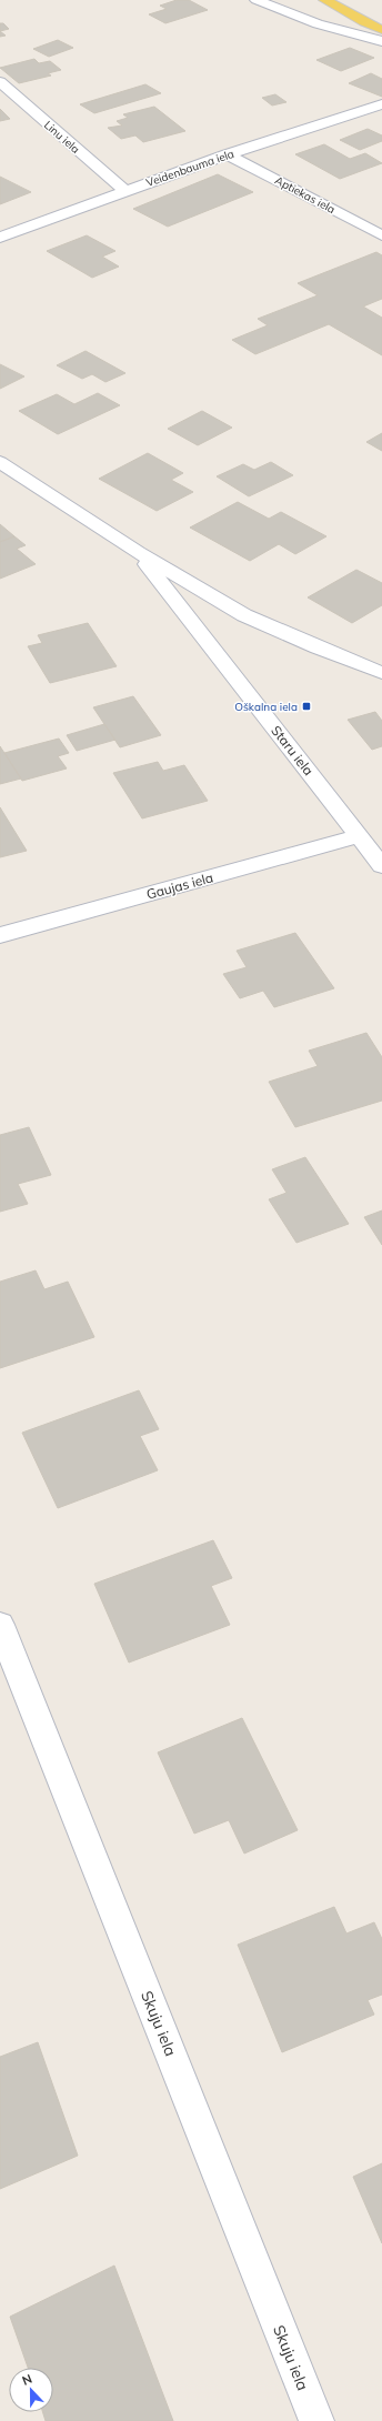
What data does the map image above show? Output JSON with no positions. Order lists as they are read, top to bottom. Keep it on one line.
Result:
{"streets":{"street":["Linu iela","Veidenbauma iela","Aptiekas iela","Staru iela","Gaujas iela","Skuju iela"]},"crossings":[["Linu iela","Veidenbauma iela"],["Veidenbauma iela","Aptiekas iela"],["Staru iela","Gaujas iela"]],"places":{"transit":["Oškalna iela"]},"north":"top"}
